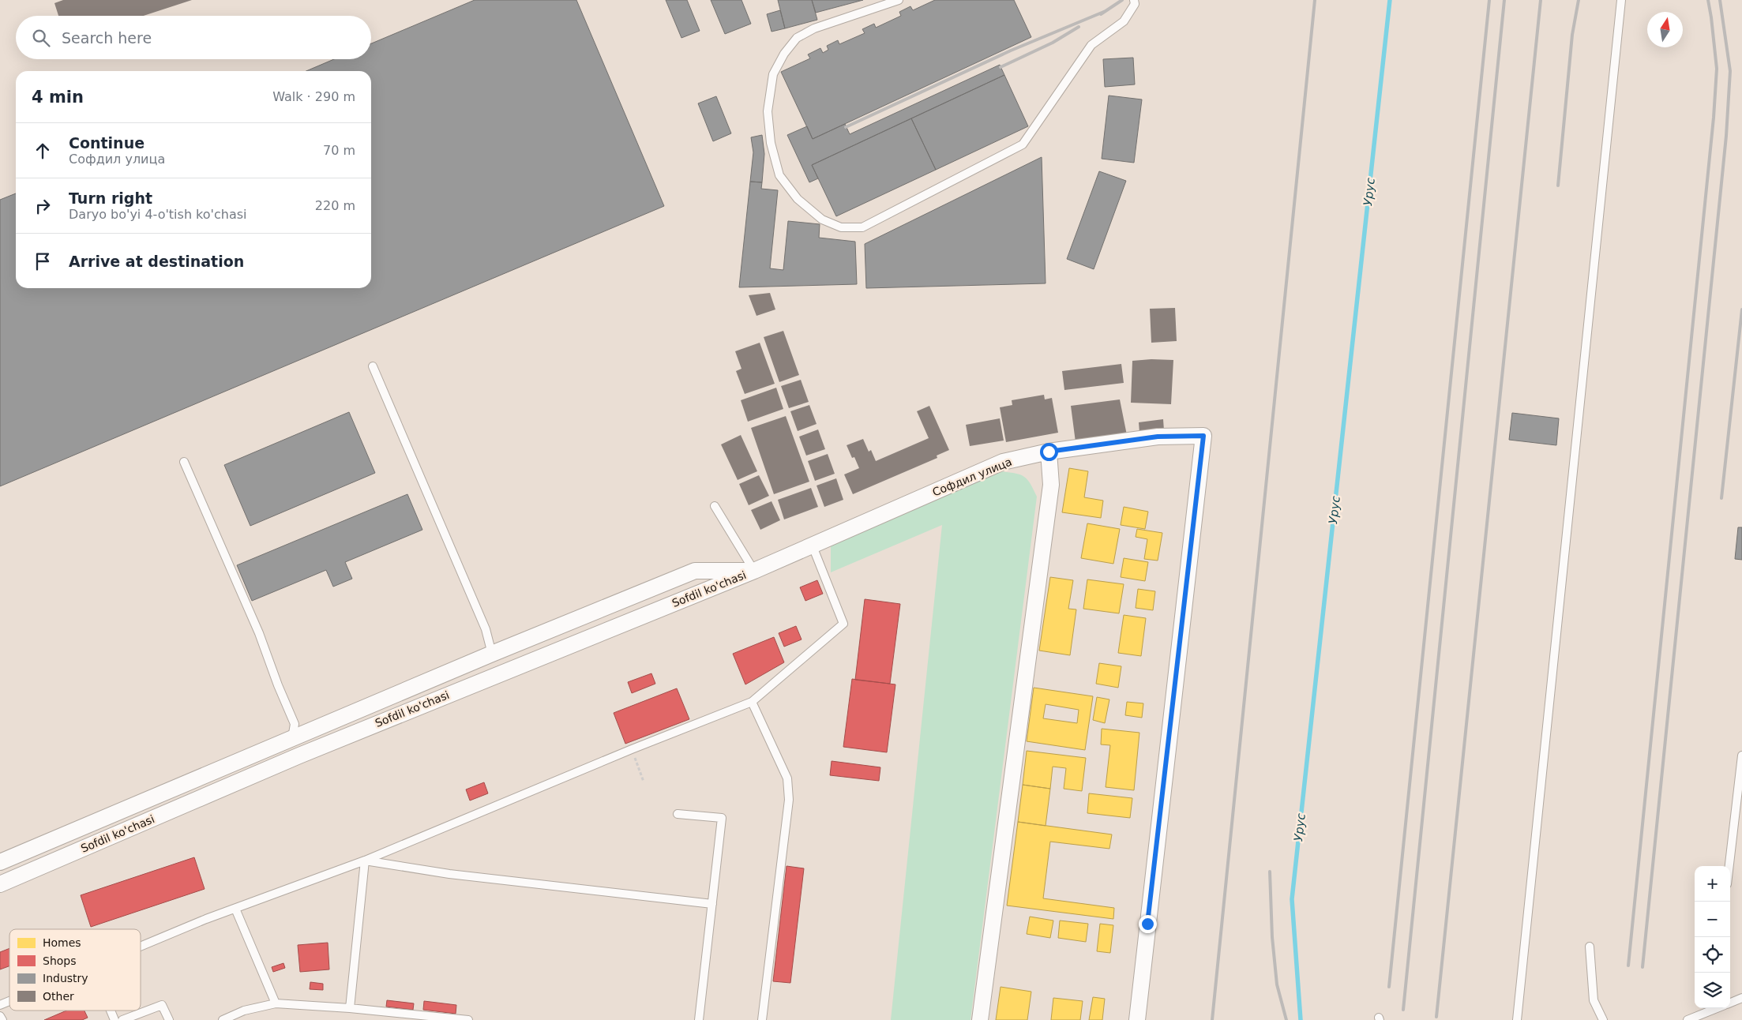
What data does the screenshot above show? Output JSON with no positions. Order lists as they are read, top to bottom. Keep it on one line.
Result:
{"streets":{"street":["Софдил улица","Sofdil ko'chasi"]},"crossings":[["Софдил улица","Sofdil ko'chasi"]],"water":["Урус"],"legend":["Homes","Shops","Industry","Other"],"north":"top","page":{"search":"Search here","heading":["4 min","Walk · 290 m"],"list":[["Continue","Софдил улица","70 m"],["Turn right","Daryo bo'yi 4-o'tish ko'chasi","220 m"],"Arrive at destination"],"map_buttons":["+","−"]}}
